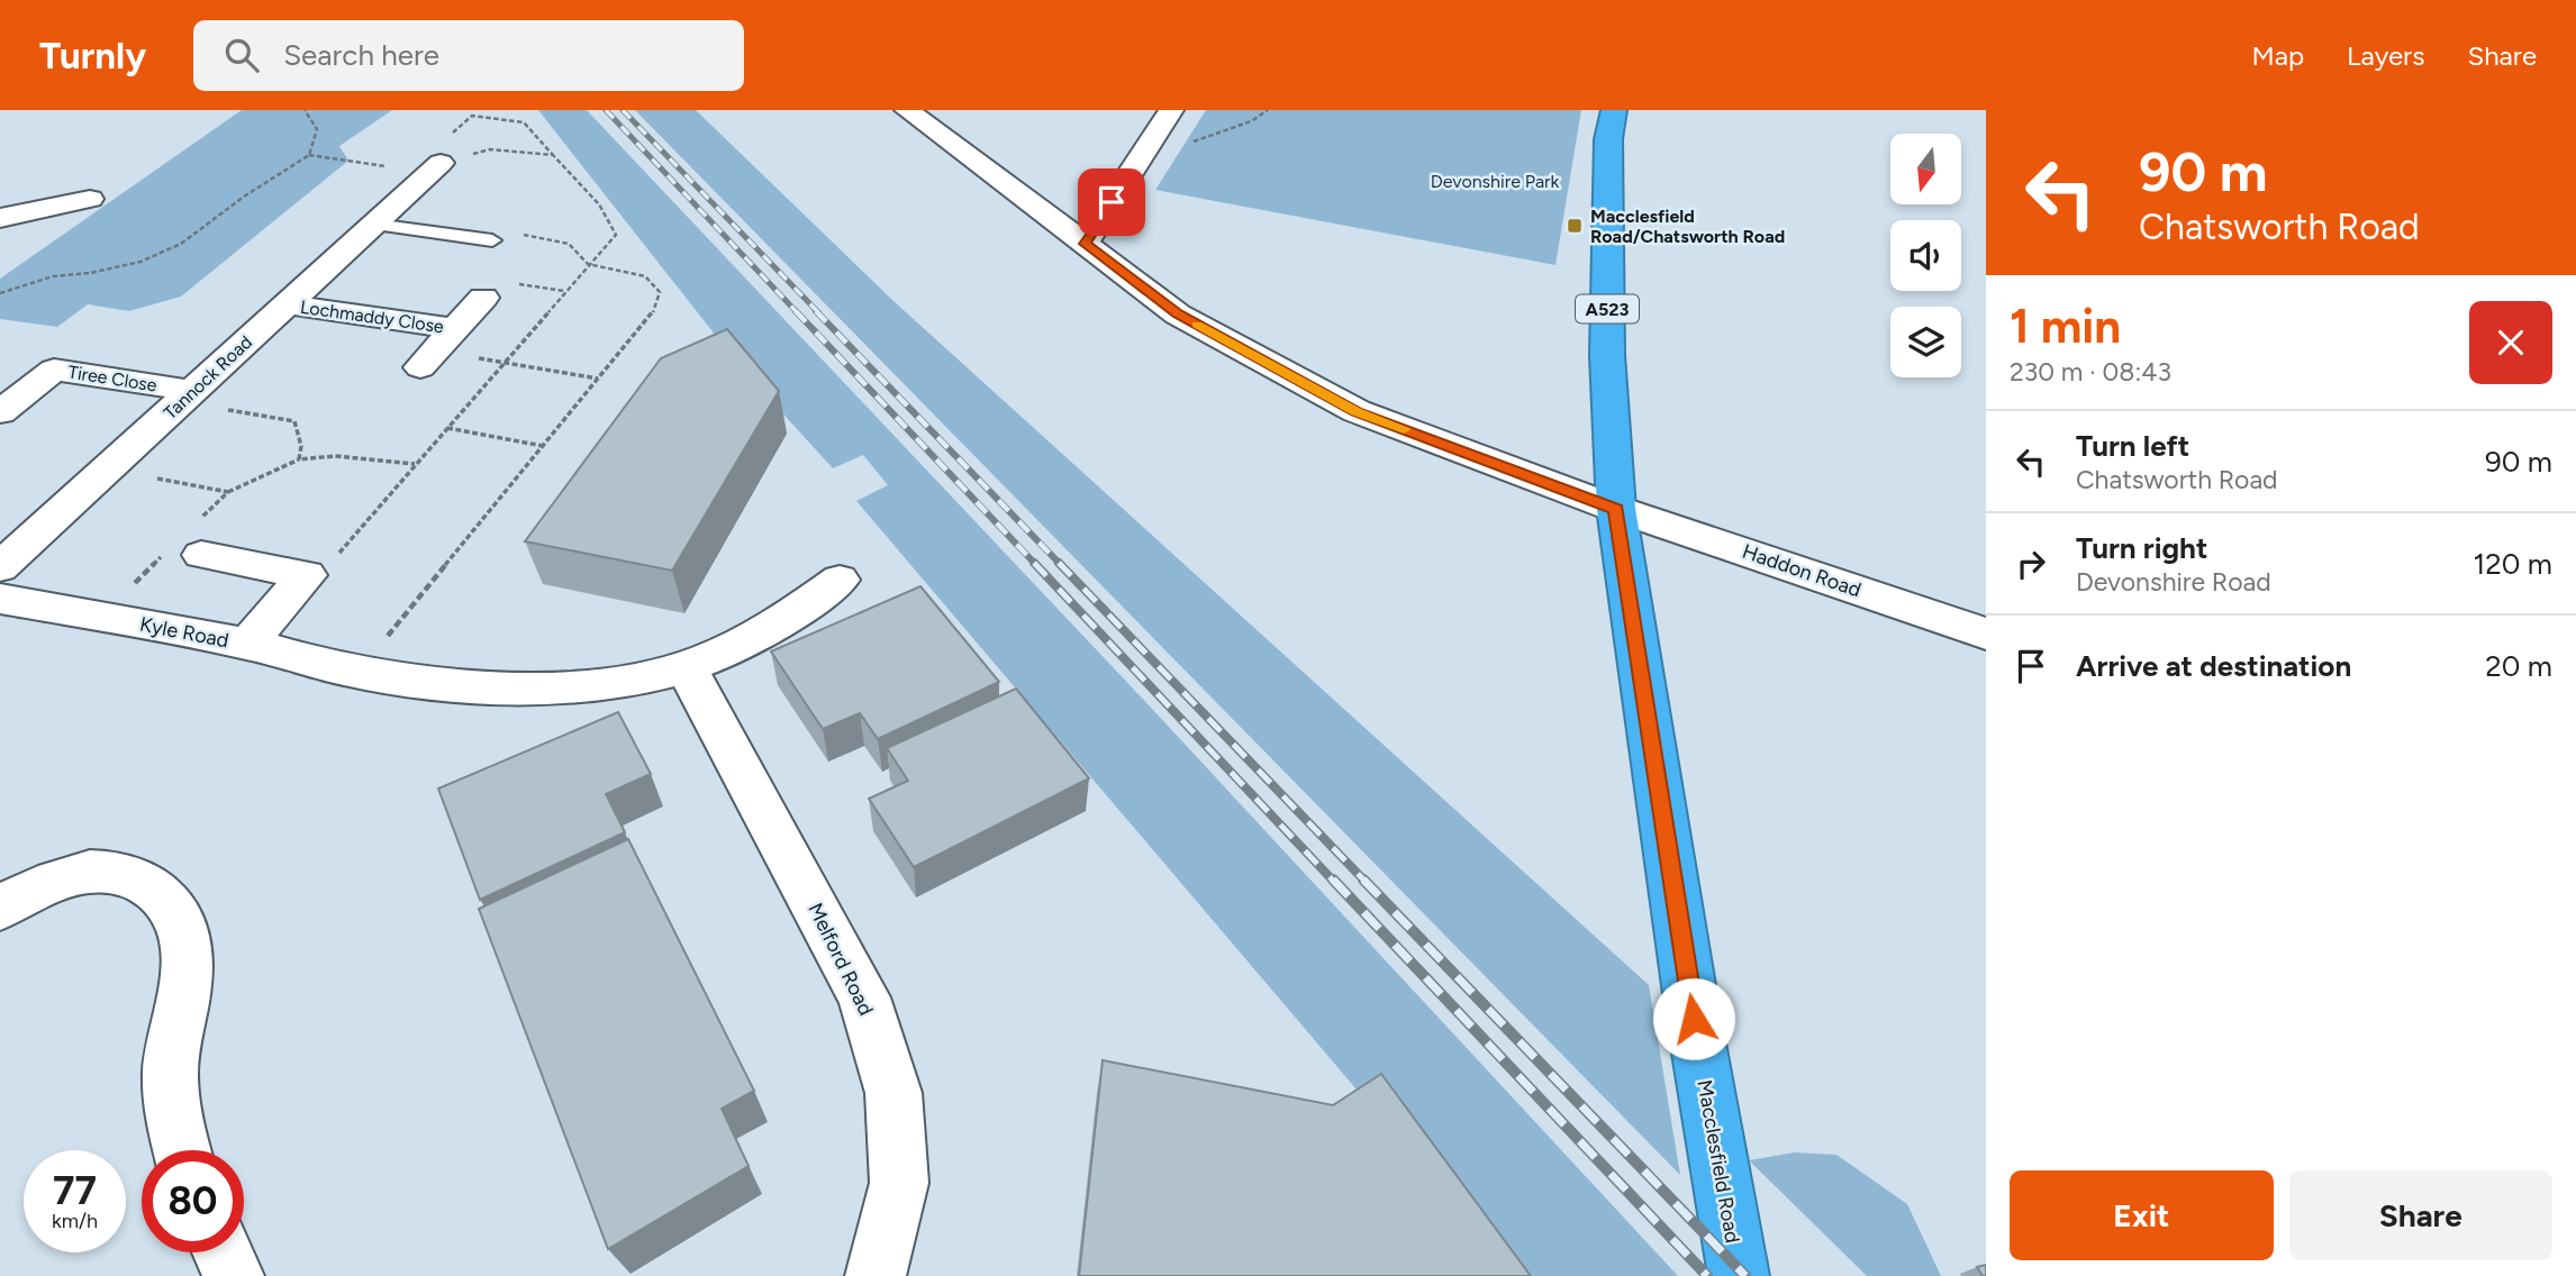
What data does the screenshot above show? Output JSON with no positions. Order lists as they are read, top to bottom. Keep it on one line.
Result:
{"streets":{"highway":["A523","Macclesfield Road"],"street":["Lochmaddy Close","Tannock Road","Tiree Close","Haddon Road","Kyle Road","Melford Road"]},"crossings":[["Lochmaddy Close","Tannock Road"],["Tannock Road","Tiree Close"],["Haddon Road","Macclesfield Road"]],"parks":["Devonshire Park"],"places":{"transit":["Macclesfield Road/Chatsworth Road"]},"north":"bottom","page":{"header":"Turnly","search":"Search here","nav":["Map","Layers","Share"],"turn":["90 m","Chatsworth Road"],"heading":["1 min","230 m · 08:43"],"list":[{"name":"Turn left","note":"Chatsworth Road","value":"90 m"},{"name":"Turn right","note":"Devonshire Road","value":"120 m"},{"name":"Arrive at destination","value":"20 m"}],"speed":"77 km/h","limit":"80","buttons":["Exit","Share"]}}
